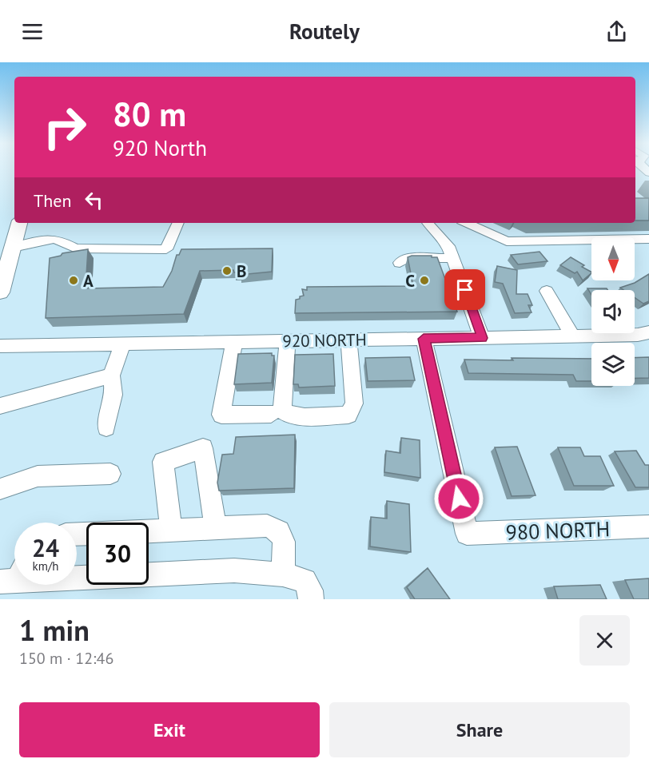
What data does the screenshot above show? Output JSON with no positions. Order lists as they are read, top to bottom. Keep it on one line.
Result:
{"streets":{"street":["920 NORTH","980 NORTH"]},"crossings":[["920 NORTH","980 NORTH"]],"places":["B","A","C"],"north":"bottom","page":{"header":"Routely","turn":["80 m","920 North"],"then":"Then","speed":"24 km/h","limit":"30","heading":["1 min","150 m · 12:46"],"buttons":["Exit","Share"]}}
